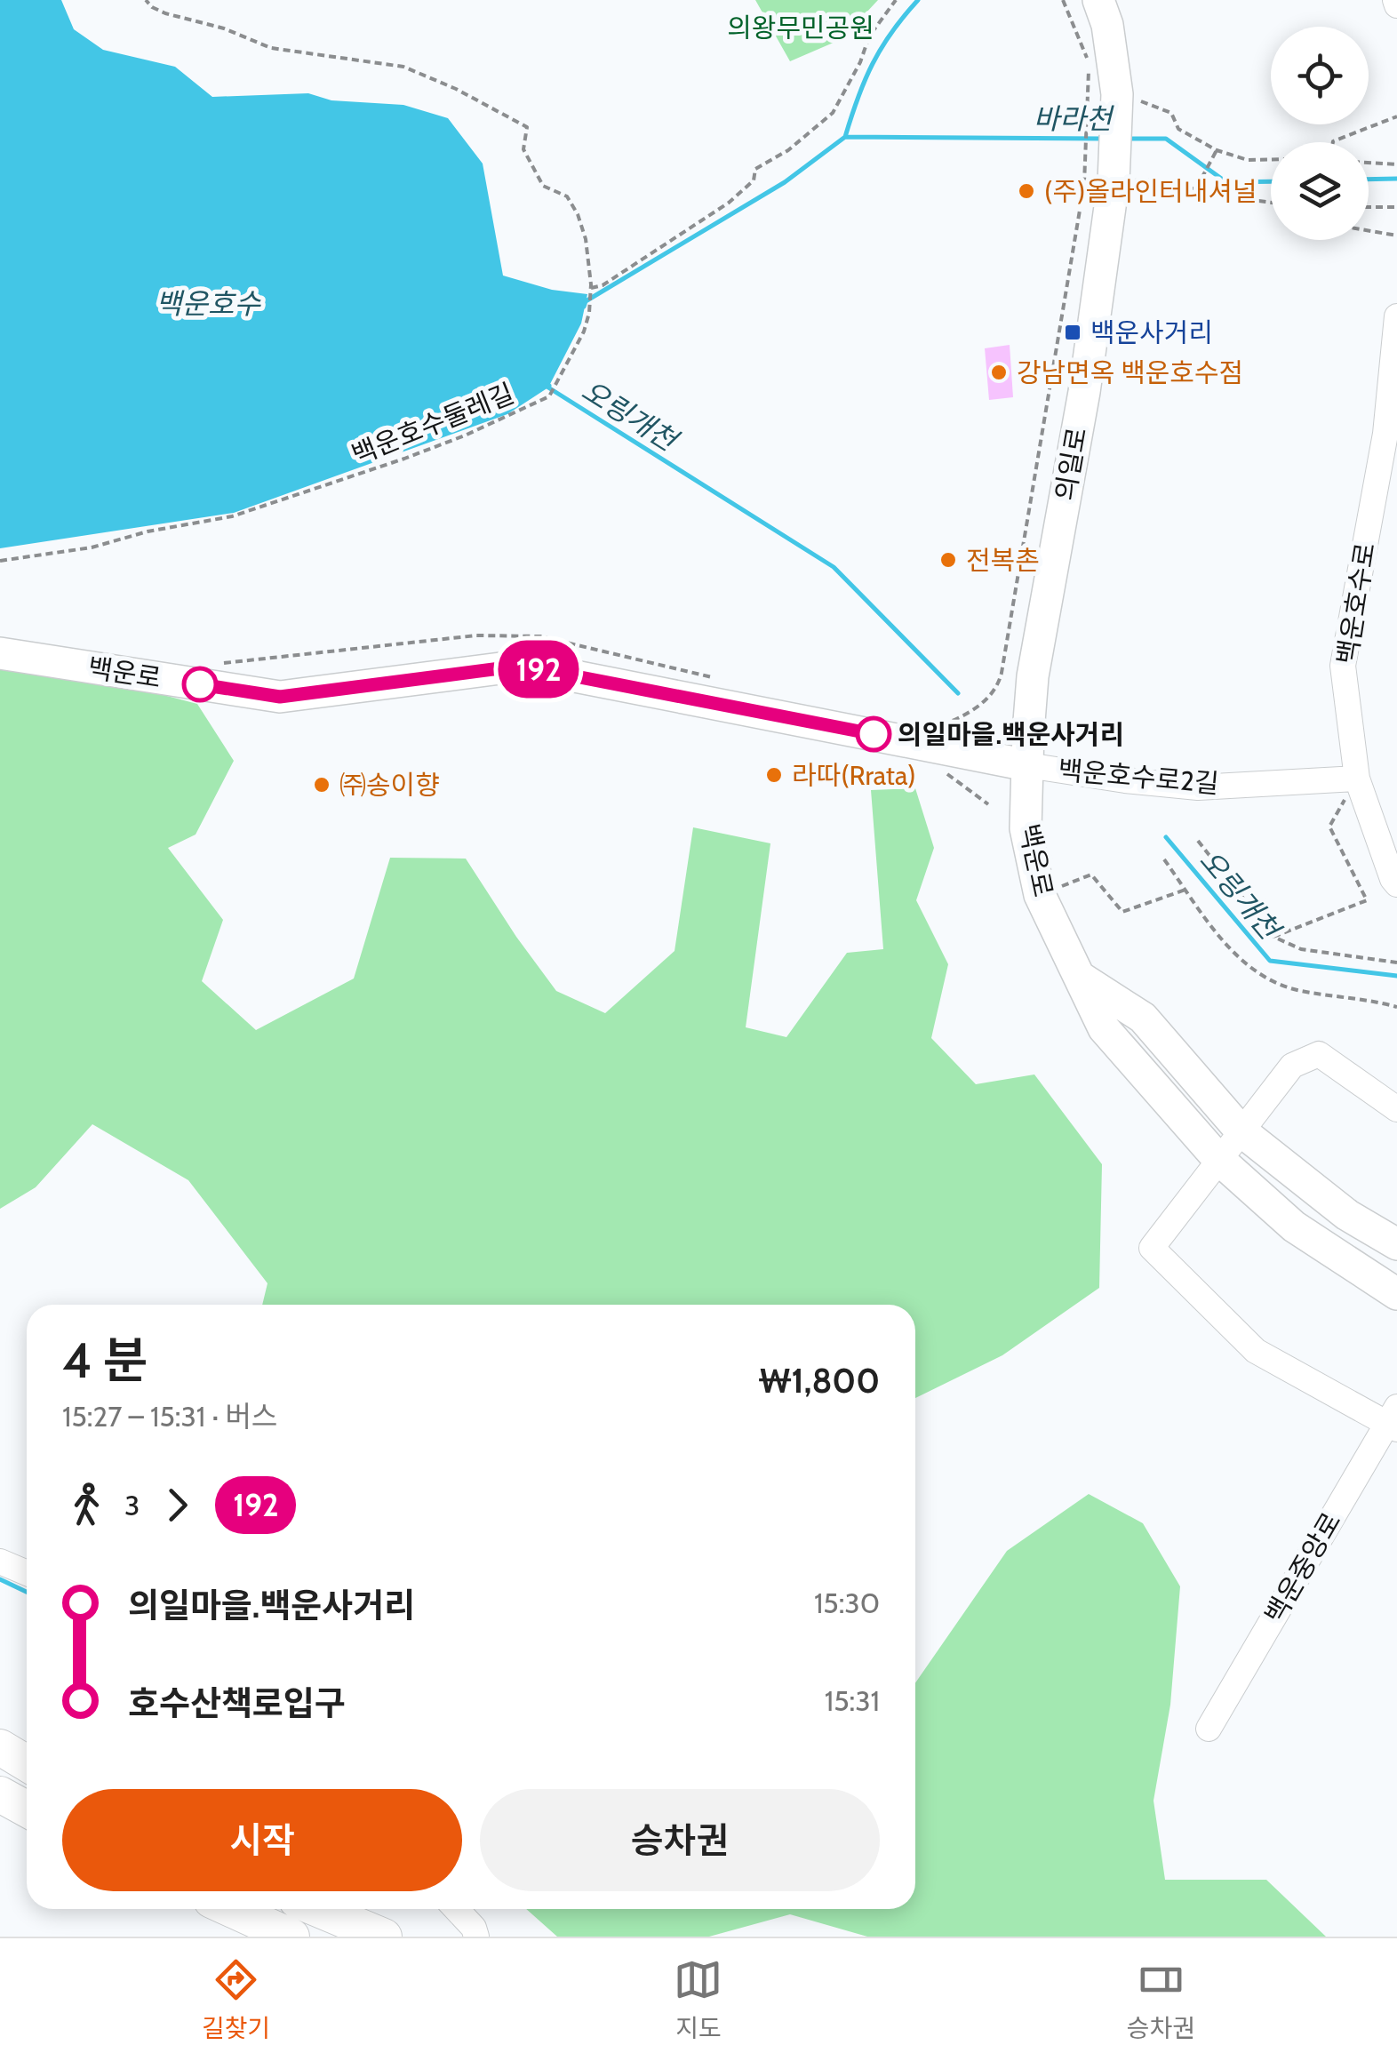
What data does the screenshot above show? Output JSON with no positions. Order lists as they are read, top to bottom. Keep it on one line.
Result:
{"streets":{"main road":["의일로","백운로"],"street":["백운호수로","백운호수로2길","백운중앙로"],"path":["백운호수둘레길"]},"crossings":[["의일로","백운로"],["의일로","백운호수로2길"],["백운호수로","백운호수로2길"],["백운로","백운호수로2길"]],"water":["바라천","백운호수","오링개천"],"parks":["의왕무민공원"],"places":{"other":["(주)올라인터내셔널","강남면옥 백운호수점","전복촌","의일마을.백운사거리","라따(Rrata)","㈜송이향"],"transit":["백운사거리"]},"lines":["bus line 192"],"page":{"on_map":"192","heading":["4 분","15:27 – 15:31 · 버스","₩1,800"],"legs":["3","192"],"list":[{"name":"의일마을.백운사거리","value":"15:30"},{"name":"호수산책로입구","value":"15:31"}],"buttons":["시작","승차권"],"tabs":["길찾기","지도","승차권"]}}
